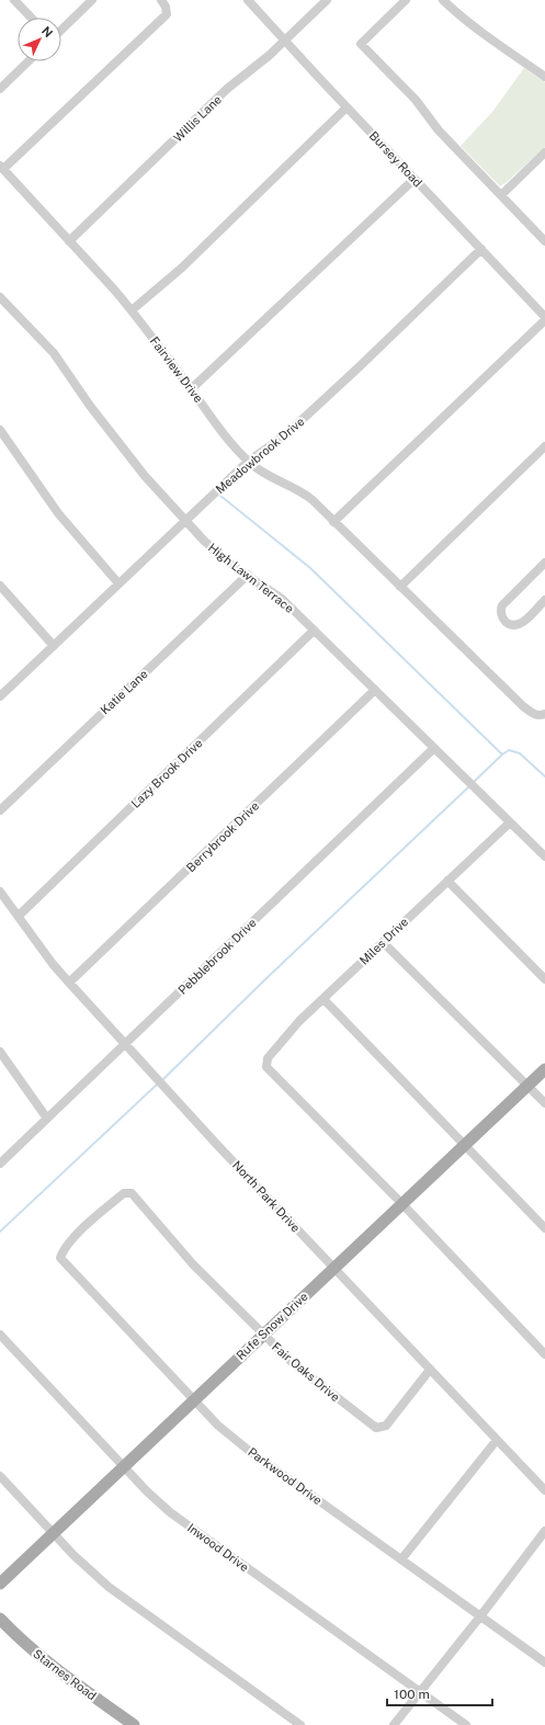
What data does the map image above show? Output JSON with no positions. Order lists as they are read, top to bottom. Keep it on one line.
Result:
{"streets":{"main road":["Rufe Snow Drive","Starnes Road"],"street":["Willis Lane","Bursey Road","Fairview Drive","Meadowbrook Drive","High Lawn Terrace","Katie Lane","Lazy Brook Drive","Berrybrook Drive","Miles Drive","Pebblebrook Drive","North Park Drive","Fair Oaks Drive","Parkwood Drive","Inwood Drive"]},"crossings":[["Willis Lane","Bursey Road"],["Willis Lane","Fairview Drive"],["Bursey Road","Meadowbrook Drive"],["Fairview Drive","Meadowbrook Drive"],["Meadowbrook Drive","High Lawn Terrace"],["High Lawn Terrace","Katie Lane"],["High Lawn Terrace","Lazy Brook Drive"],["High Lawn Terrace","Berrybrook Drive"],["High Lawn Terrace","Miles Drive"],["High Lawn Terrace","Pebblebrook Drive"],["Lazy Brook Drive","North Park Drive"],["Berrybrook Drive","North Park Drive"],["Miles Drive","Rufe Snow Drive"],["Pebblebrook Drive","North Park Drive"],["North Park Drive","Rufe Snow Drive"],["North Park Drive","Fair Oaks Drive"],["Rufe Snow Drive","Fair Oaks Drive"],["Rufe Snow Drive","Parkwood Drive"],["Rufe Snow Drive","Inwood Drive"],["Fair Oaks Drive","Parkwood Drive"]],"scale_bar":"100 m","north":"top right"}
